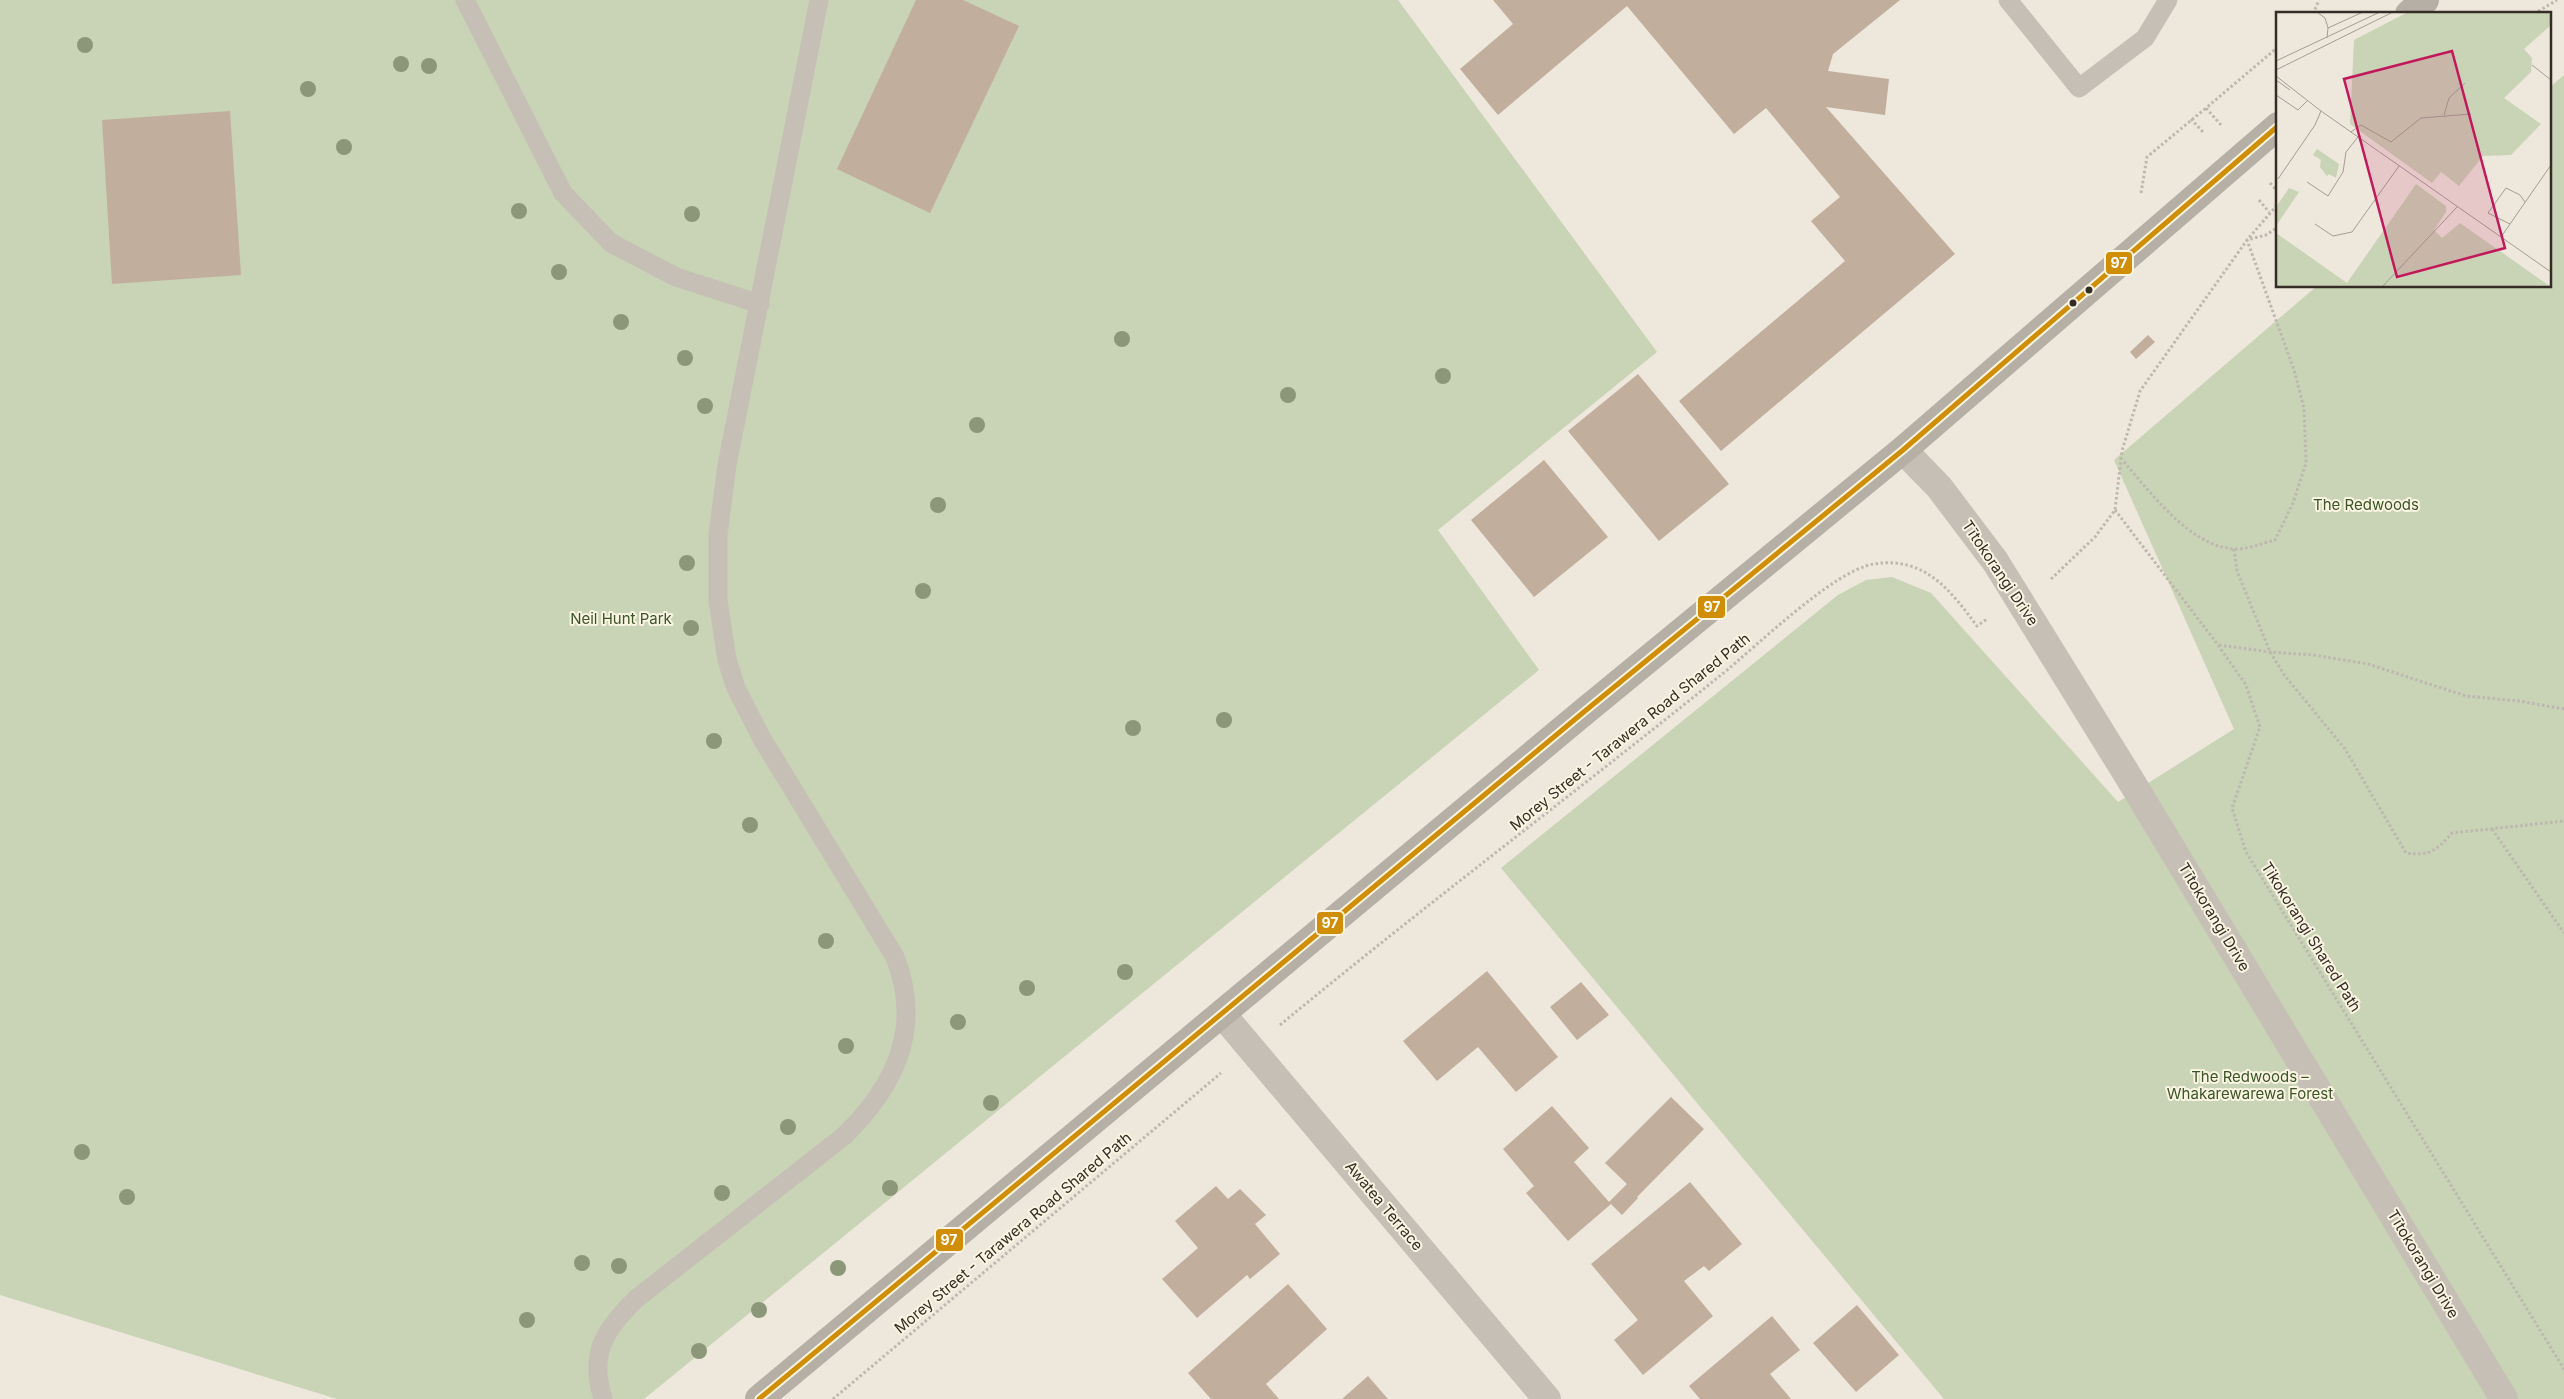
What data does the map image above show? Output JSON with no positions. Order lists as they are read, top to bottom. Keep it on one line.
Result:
{"streets":{"street":["Tītokorangi Drive","Awatea Terrace"],"path":["Morey Street - Tarawera Road Shared Path","Tikokorangi Shared Path"]},"parks":["The Redwoods","Neil Hunt Park","The Redwoods – Whakarewarewa Forest"],"lines":["transit line 97"]}
